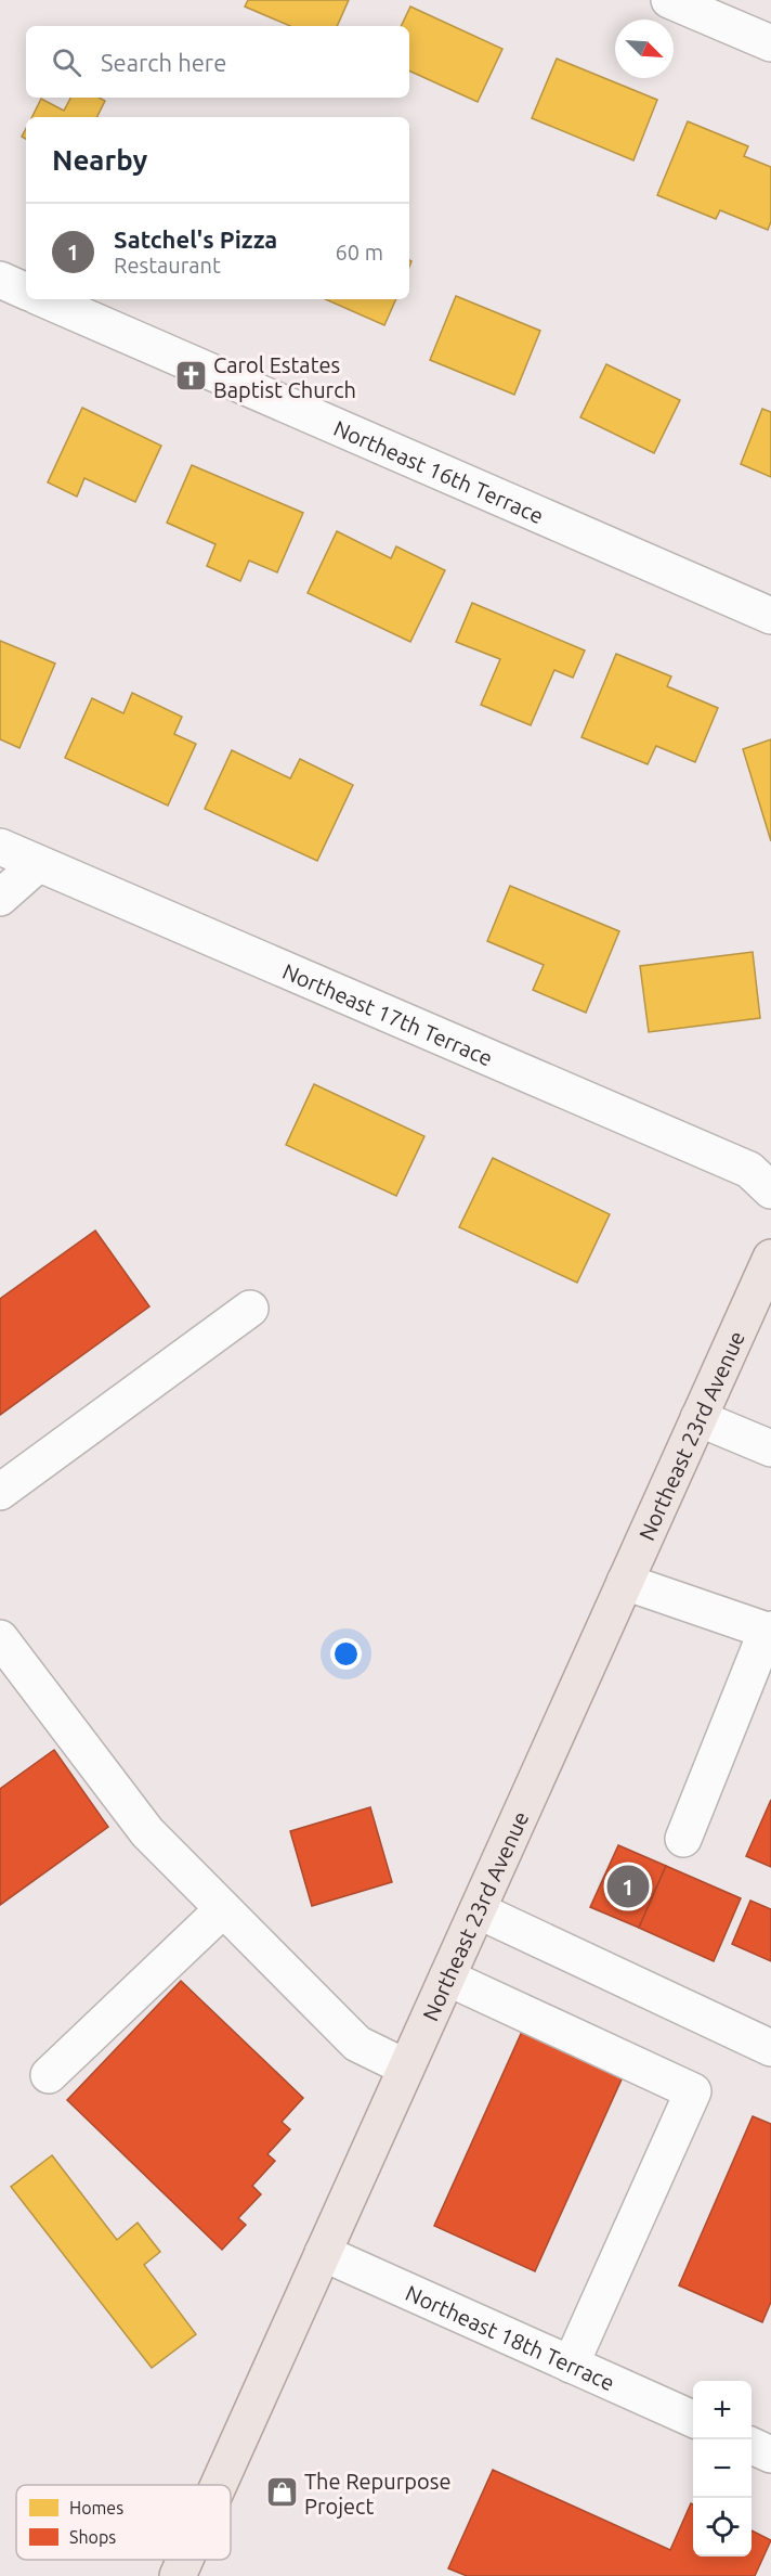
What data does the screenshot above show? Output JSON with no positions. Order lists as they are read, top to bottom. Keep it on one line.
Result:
{"streets":{"main road":["Northeast 23rd Avenue"],"street":["Northeast 16th Terrace","Northeast 17th Terrace","Northeast 18th Terrace"]},"crossings":[["Northeast 23rd Avenue","Northeast 18th Terrace"]],"places":{"church":["Carol Estates Baptist Church"],"shop":["The Repurpose Project"]},"legend":["Homes","Shops"],"north":"bottom right","page":{"search":"Search here","heading":"Nearby","list":[{"mark":"1","name":"Satchel's Pizza","note":"Restaurant","value":"60 m"}],"pins":"1","map_buttons":["+","−"]}}
